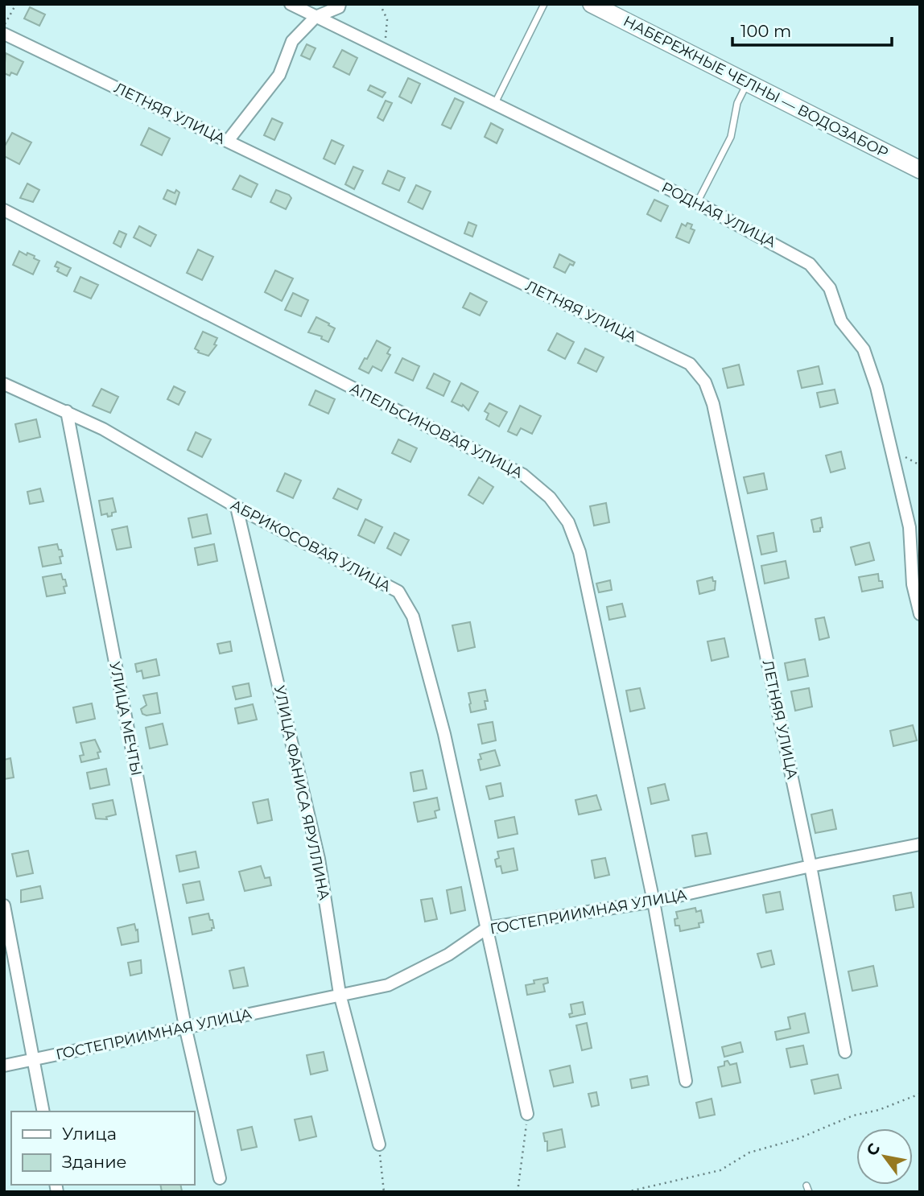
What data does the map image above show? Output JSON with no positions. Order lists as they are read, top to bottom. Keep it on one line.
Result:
{"streets":{"main road":["НАБЕРЕЖНЫЕ ЧЕЛНЫ — ВОДОЗАБОР"],"street":["ЛЕТНЯЯ УЛИЦА","РОДНАЯ УЛИЦА","АПЕЛЬСИНОВАЯ УЛИЦА","АБРИКОСОВАЯ УЛИЦА","УЛИЦА МЕЧТЫ","УЛИЦА ФАНИСА ЯРУЛЛИНА","ГОСТЕПРИИМНАЯ УЛИЦА"]},"crossings":[["ЛЕТНЯЯ УЛИЦА","ГОСТЕПРИИМНАЯ УЛИЦА"],["АПЕЛЬСИНОВАЯ УЛИЦА","ГОСТЕПРИИМНАЯ УЛИЦА"],["АБРИКОСОВАЯ УЛИЦА","УЛИЦА МЕЧТЫ"],["АБРИКОСОВАЯ УЛИЦА","УЛИЦА ФАНИСА ЯРУЛЛИНА"],["АБРИКОСОВАЯ УЛИЦА","ГОСТЕПРИИМНАЯ УЛИЦА"],["УЛИЦА МЕЧТЫ","ГОСТЕПРИИМНАЯ УЛИЦА"],["УЛИЦА ФАНИСА ЯРУЛЛИНА","ГОСТЕПРИИМНАЯ УЛИЦА"]],"legend":["Улица","Здание"],"scale_bar":"100 m","north":"top left"}
